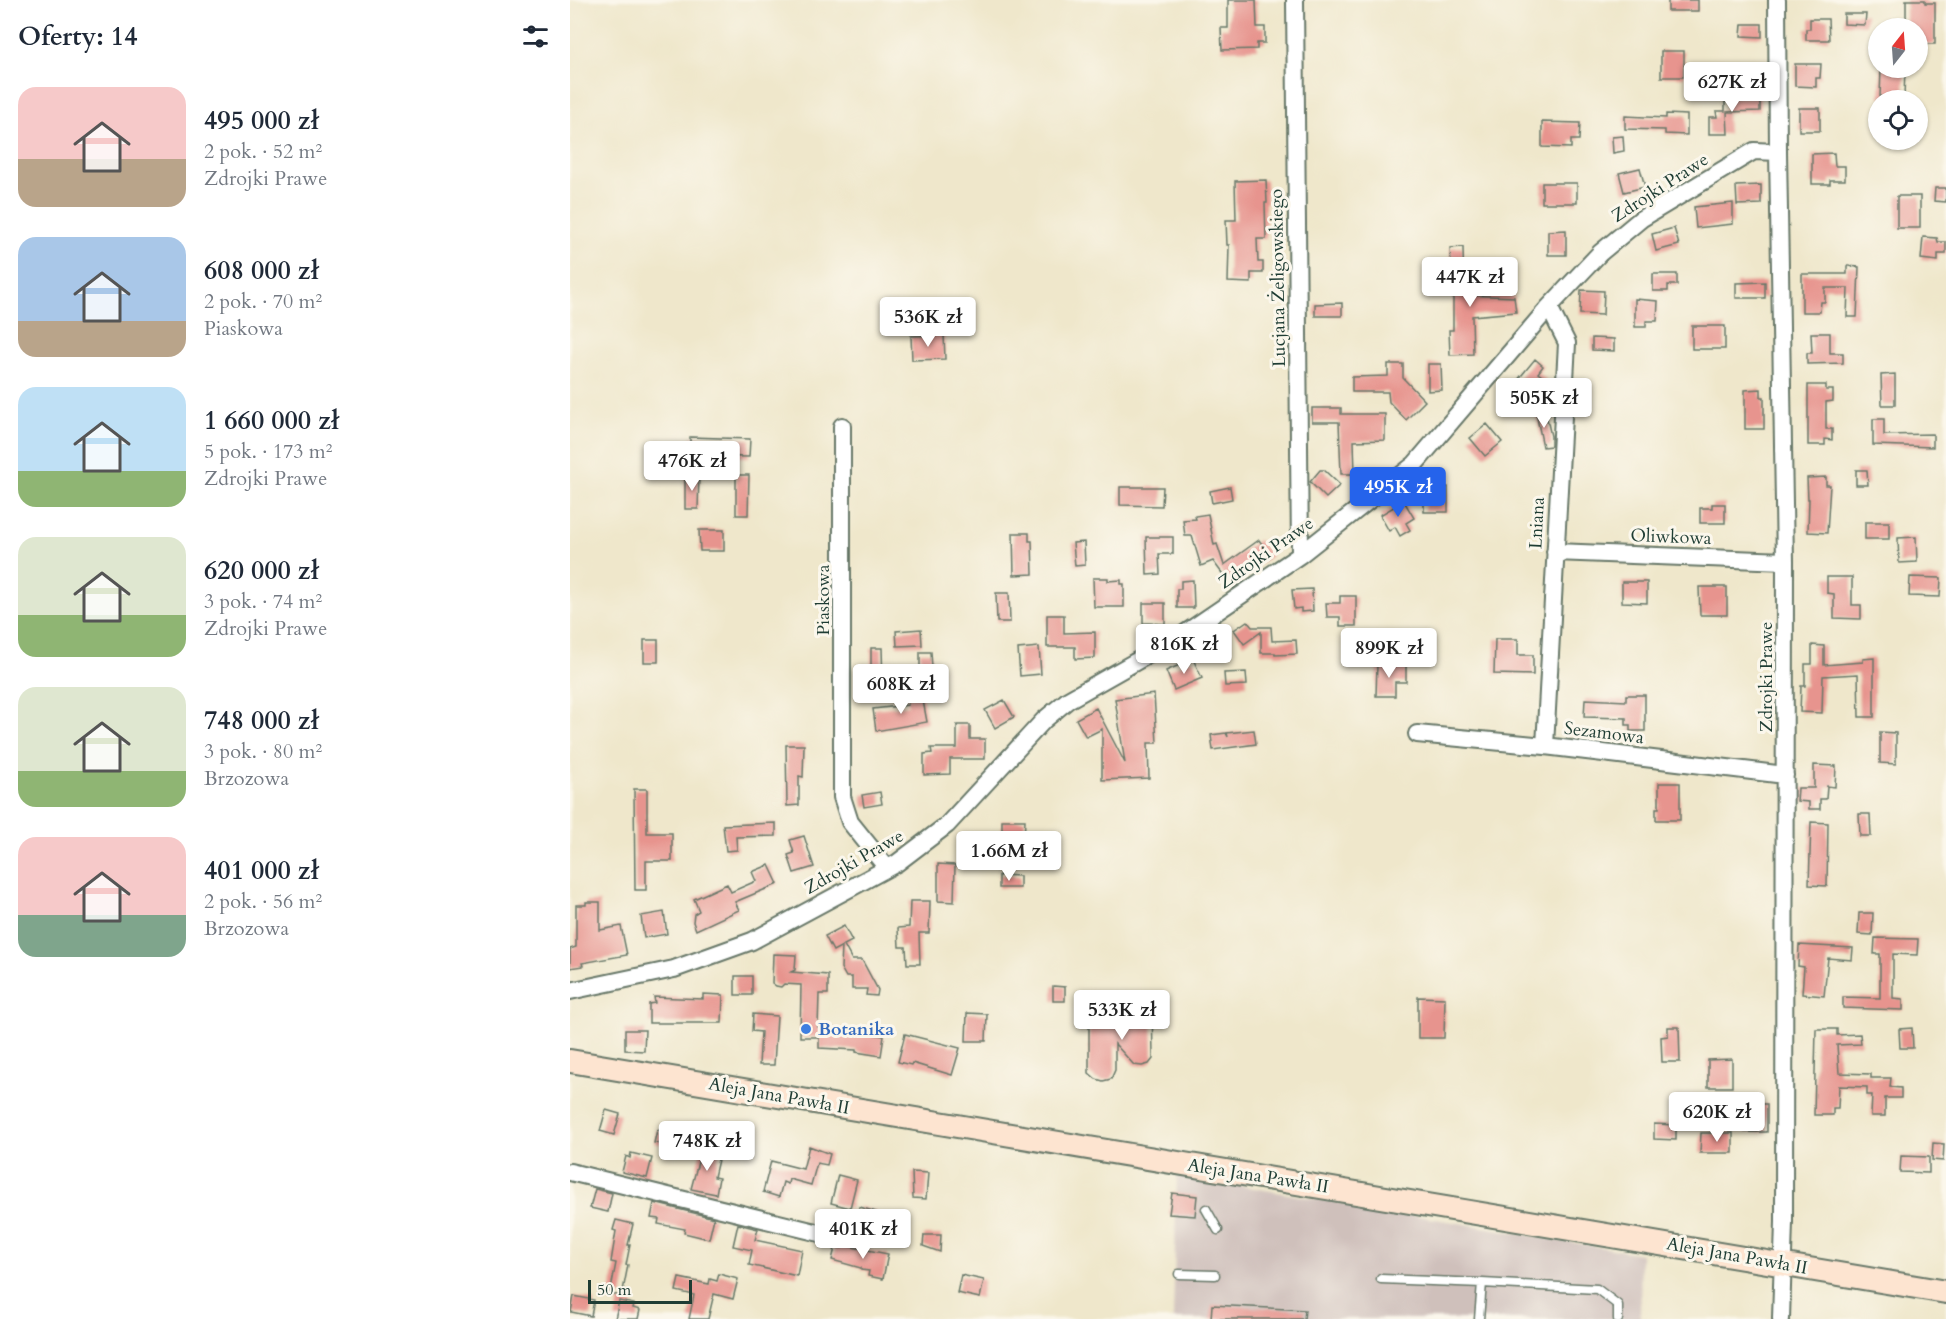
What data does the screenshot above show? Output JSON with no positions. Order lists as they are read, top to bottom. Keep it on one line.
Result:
{"streets":{"main road":["Aleja Jana Pawła II"],"street":["Zdrojki Prawe","Lucjana Żeligowskiego","Lniana","Oliwkowa","Piaskowa","Sezamowa"]},"crossings":[["Zdrojki Prawe","Lucjana Żeligowskiego"],["Zdrojki Prawe","Lniana"],["Zdrojki Prawe","Oliwkowa"],["Zdrojki Prawe","Piaskowa"],["Zdrojki Prawe","Sezamowa"],["Zdrojki Prawe","Aleja Jana Pawła II"],["Lniana","Oliwkowa"],["Lniana","Sezamowa"]],"places":["Botanika"],"scale_bar":"50 m","north":"top","page":{"heading":"Oferty: 14","price":["627K zł","447K zł","536K zł","505K zł","476K zł","495K zł","816K zł","899K zł","608K zł","1.66M zł","533K zł","620K zł","748K zł","401K zł"],"list":[{"name":"495 000 zł","note":"2 pok. · 52 m² · Zdrojki Prawe"},{"name":"608 000 zł","note":"2 pok. · 70 m² · Piaskowa"},{"name":"1 660 000 zł","note":"5 pok. · 173 m² · Zdrojki Prawe"},{"name":"620 000 zł","note":"3 pok. · 74 m² · Zdrojki Prawe"},{"name":"748 000 zł","note":"3 pok. · 80 m² · Brzozowa"},{"name":"401 000 zł","note":"2 pok. · 56 m² · Brzozowa"}],"scale":"50 m"}}
